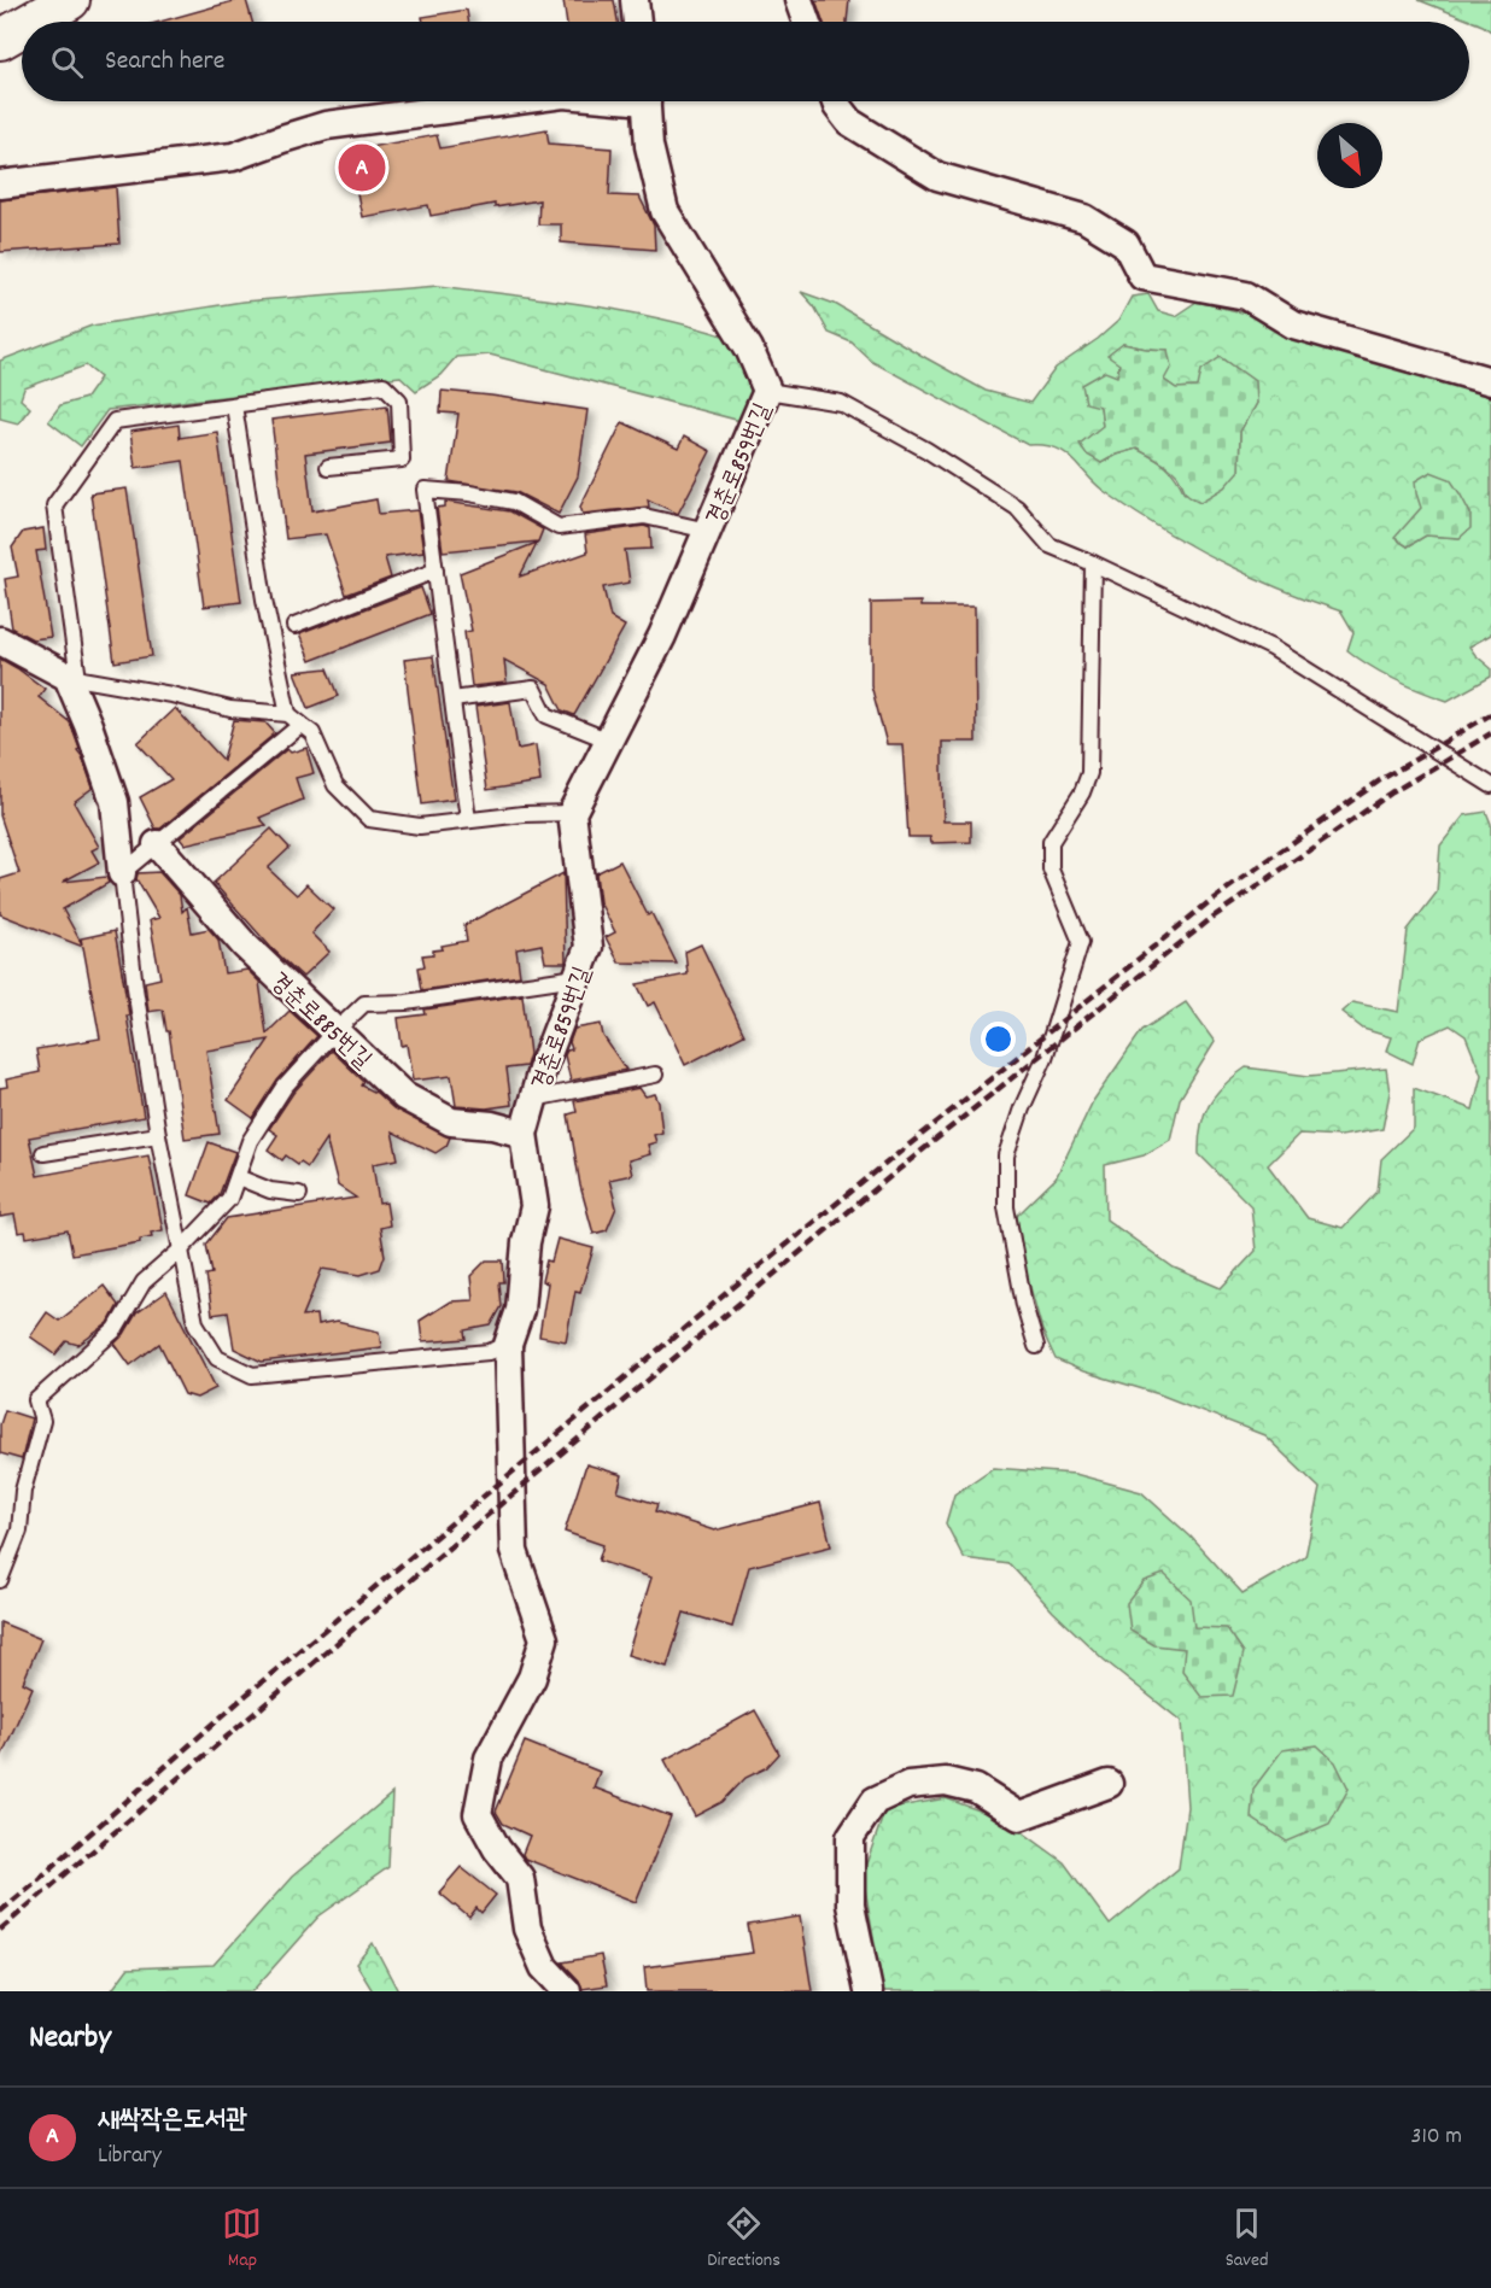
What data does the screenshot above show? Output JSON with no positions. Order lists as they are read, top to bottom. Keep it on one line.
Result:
{"streets":{"street":["경춘로859번길","경춘로885번길"]},"crossings":[["경춘로859번길","경춘로885번길"]],"north":"bottom right","page":{"search":"Search here","pins":"A","heading":"Nearby","list":[{"mark":"A","name":"새싹작은도서관","note":"Library","value":"310 m"}],"nav":["Map","Directions","Saved"]}}
